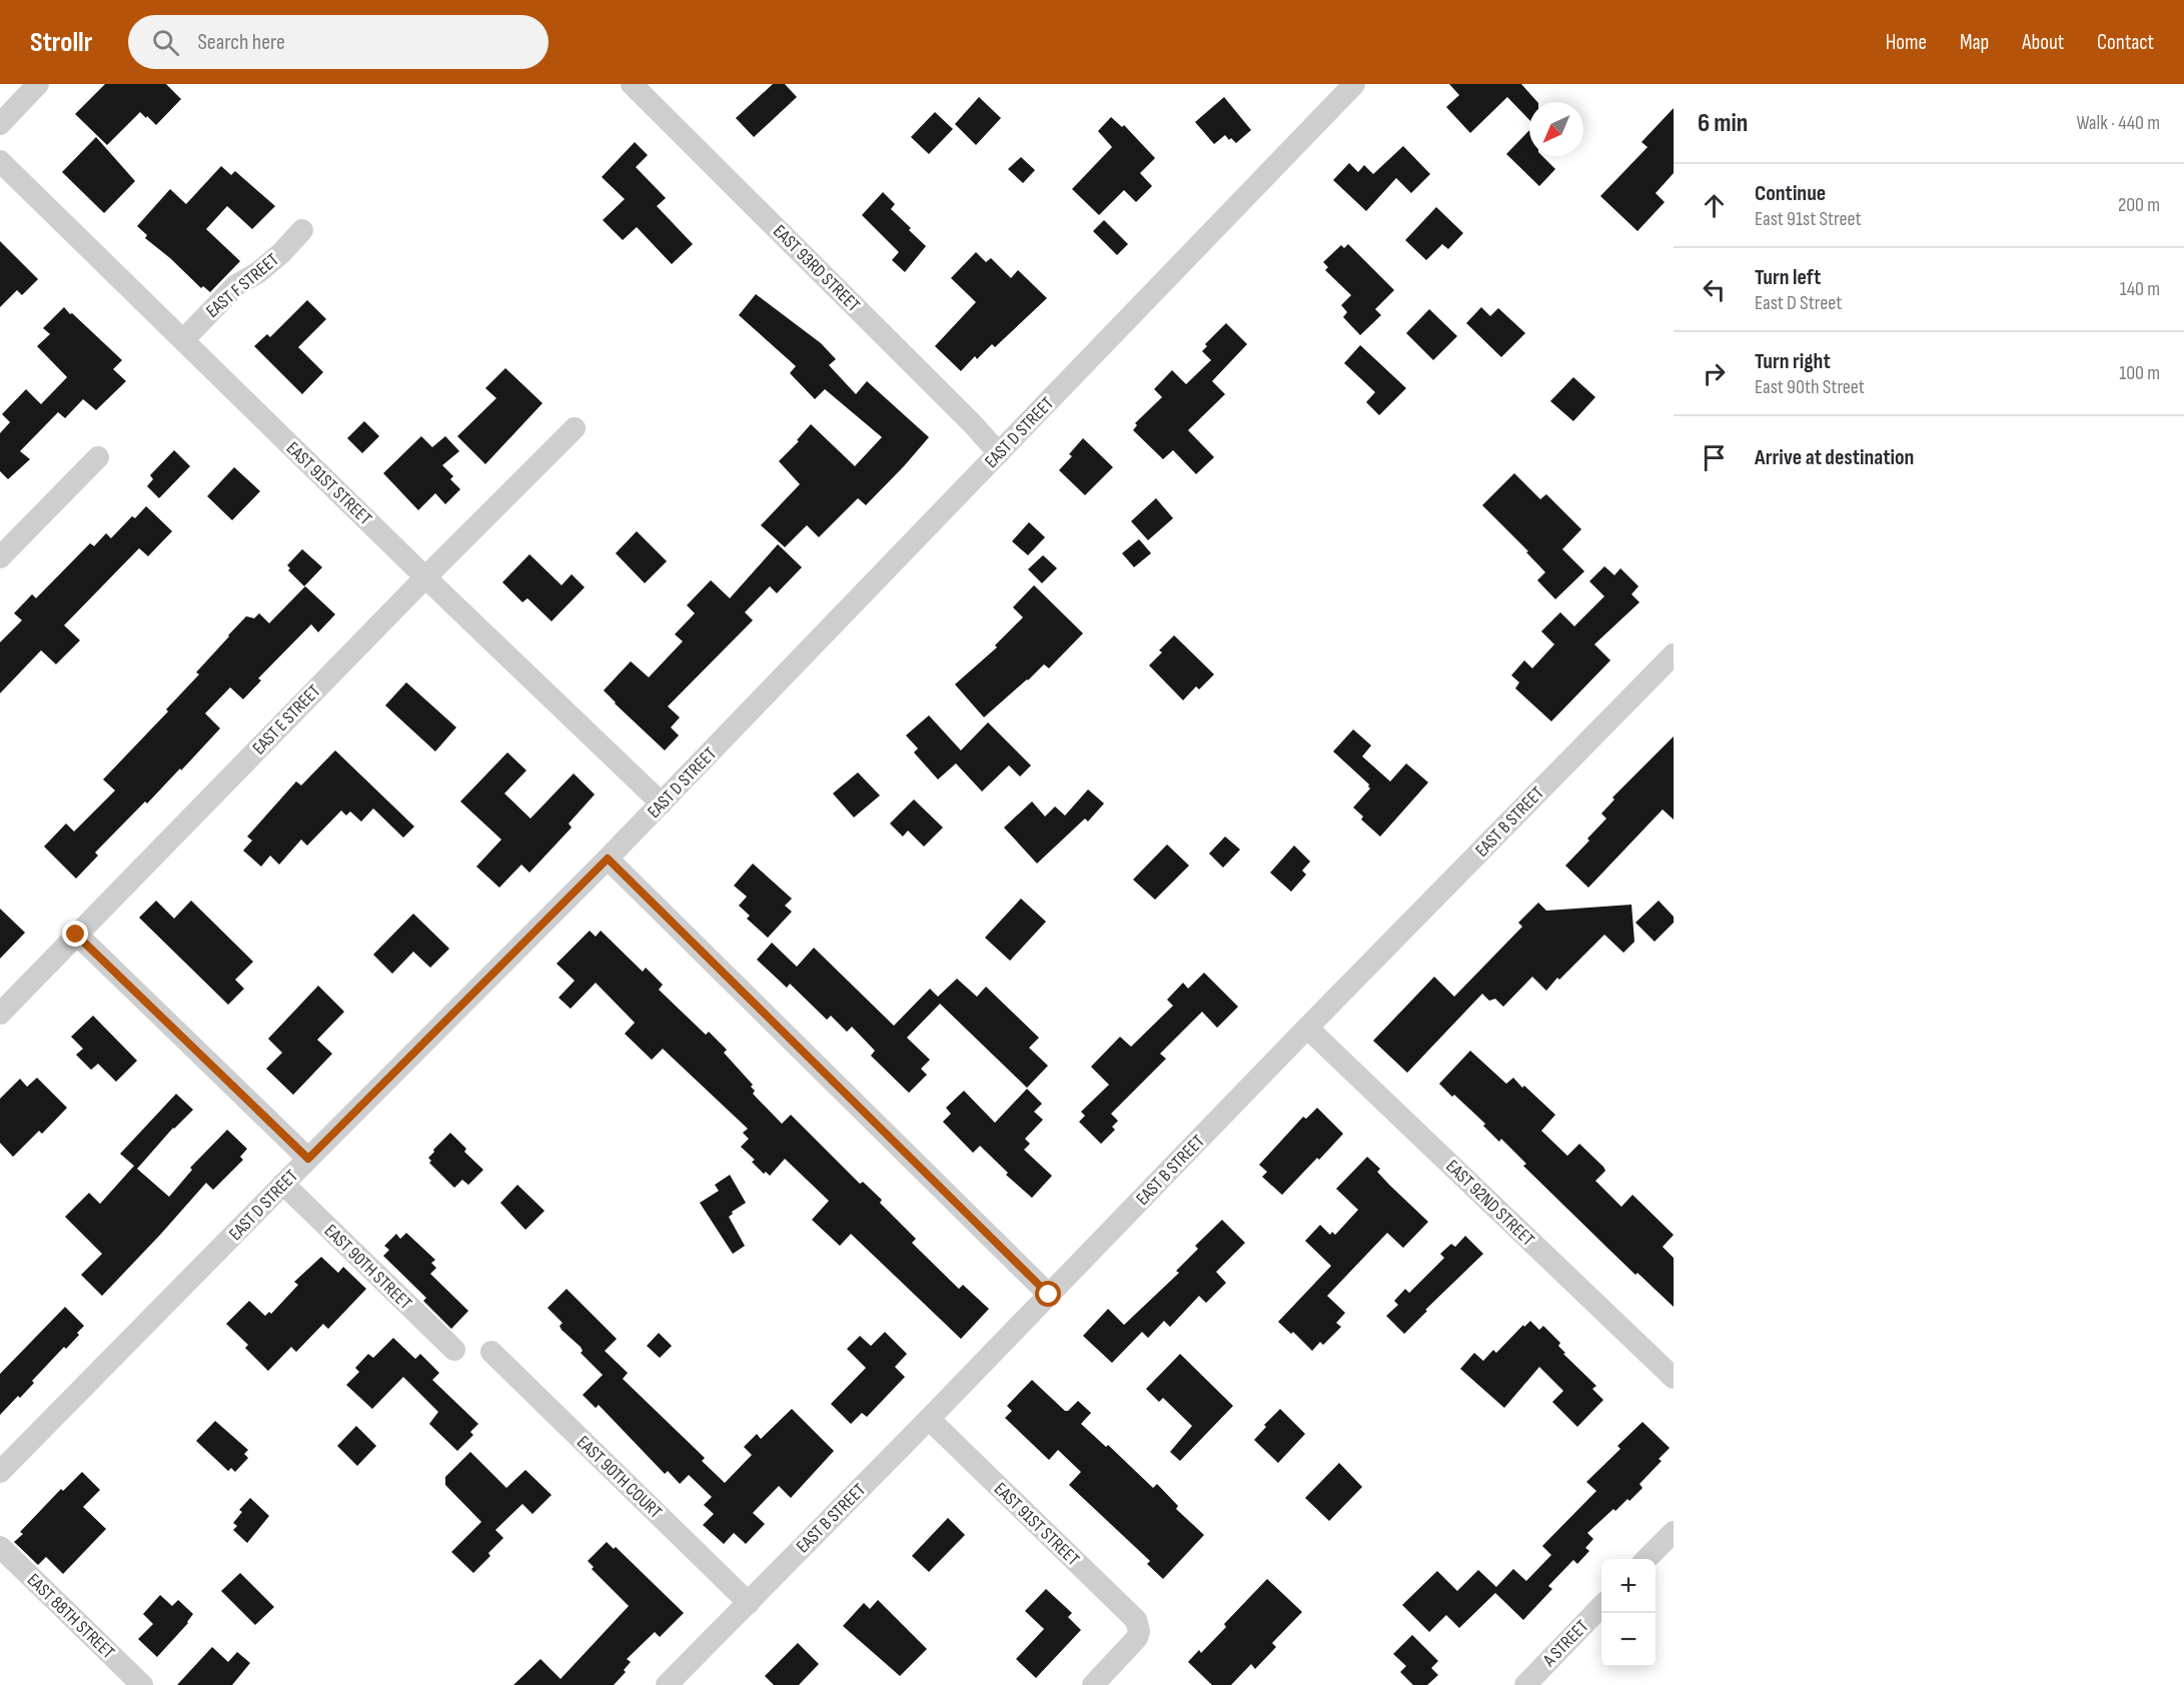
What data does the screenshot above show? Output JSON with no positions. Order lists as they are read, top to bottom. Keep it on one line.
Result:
{"streets":{"street":["EAST 93RD STREET","EAST F STREET","EAST D STREET","EAST 91ST STREET","EAST E STREET","EAST B STREET","EAST 92ND STREET","EAST 90TH STREET","EAST 90TH COURT","EAST 88TH STREET","A STREET"]},"crossings":[["EAST 93RD STREET","EAST D STREET"],["EAST F STREET","EAST 91ST STREET"],["EAST D STREET","EAST 91ST STREET"],["EAST D STREET","EAST 90TH STREET"],["EAST 91ST STREET","EAST E STREET"],["EAST 91ST STREET","EAST B STREET"],["EAST B STREET","EAST 92ND STREET"],["EAST B STREET","EAST 90TH COURT"]],"north":"bottom left","page":{"header":"Strollr","search":"Search here","nav":["Home","Map","About","Contact"],"heading":["6 min","Walk · 440 m"],"list":[["Continue","East 91st Street","200 m"],["Turn left","East D Street","140 m"],["Turn right","East 90th Street","100 m"],"Arrive at destination"],"map_buttons":["+","−"]}}
